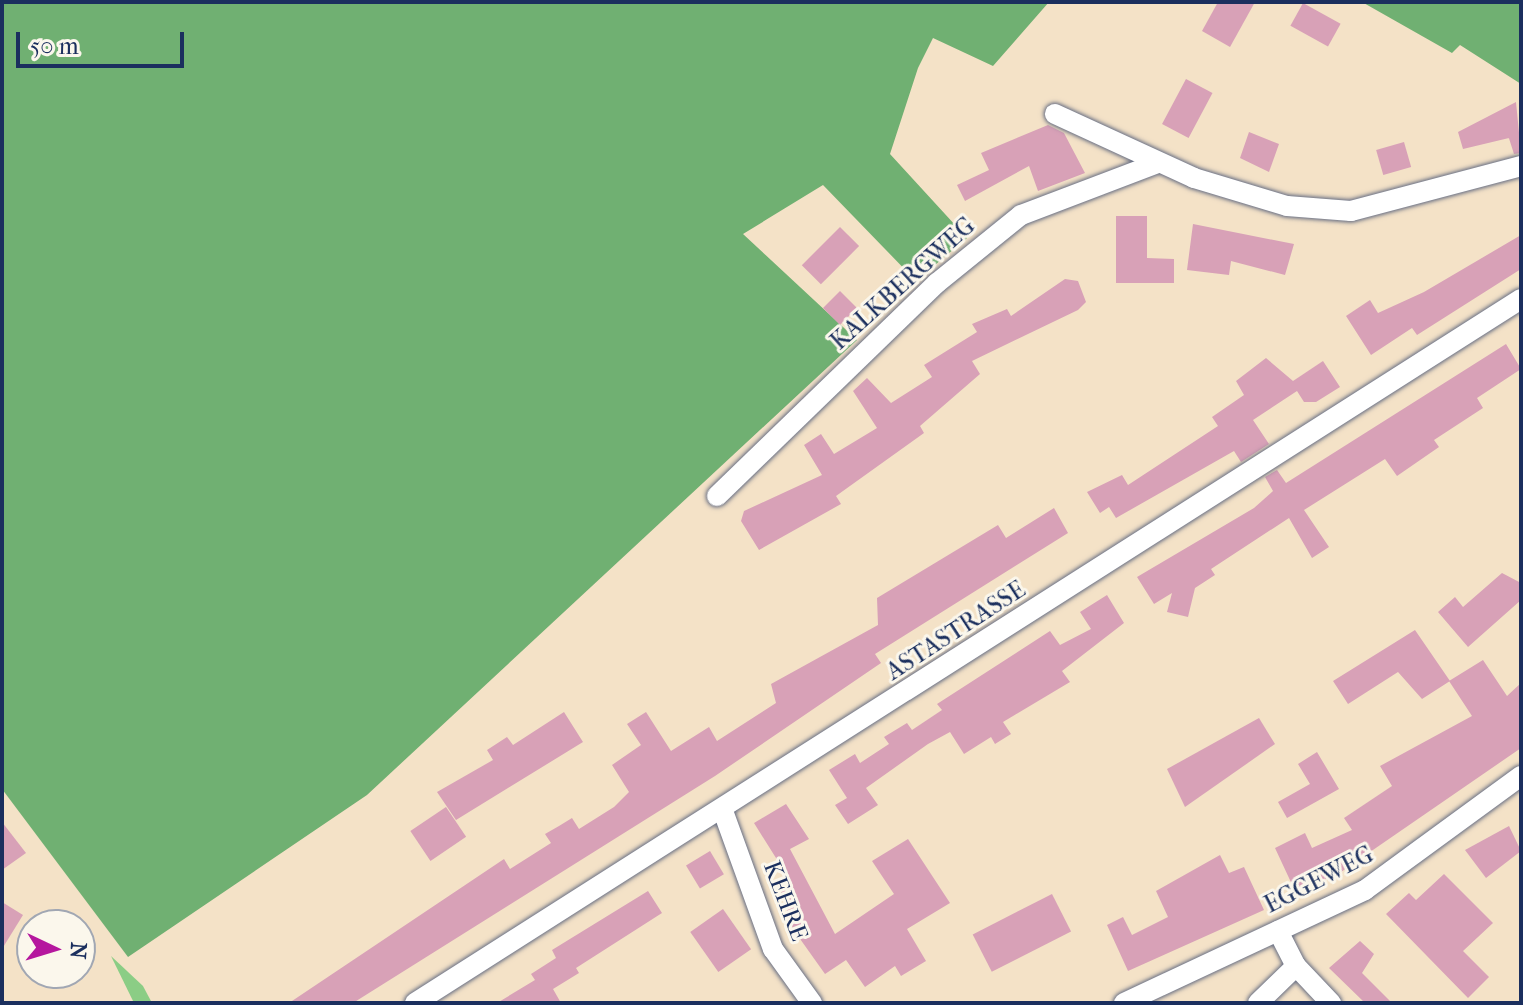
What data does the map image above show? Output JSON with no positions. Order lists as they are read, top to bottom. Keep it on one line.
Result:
{"streets":{"street":["KALKBERGWEG","ASTASTRASSE","EGGEWEG","KEHRE"]},"crossings":[["ASTASTRASSE","KEHRE"]],"scale_bar":"50 m","north":"right"}
